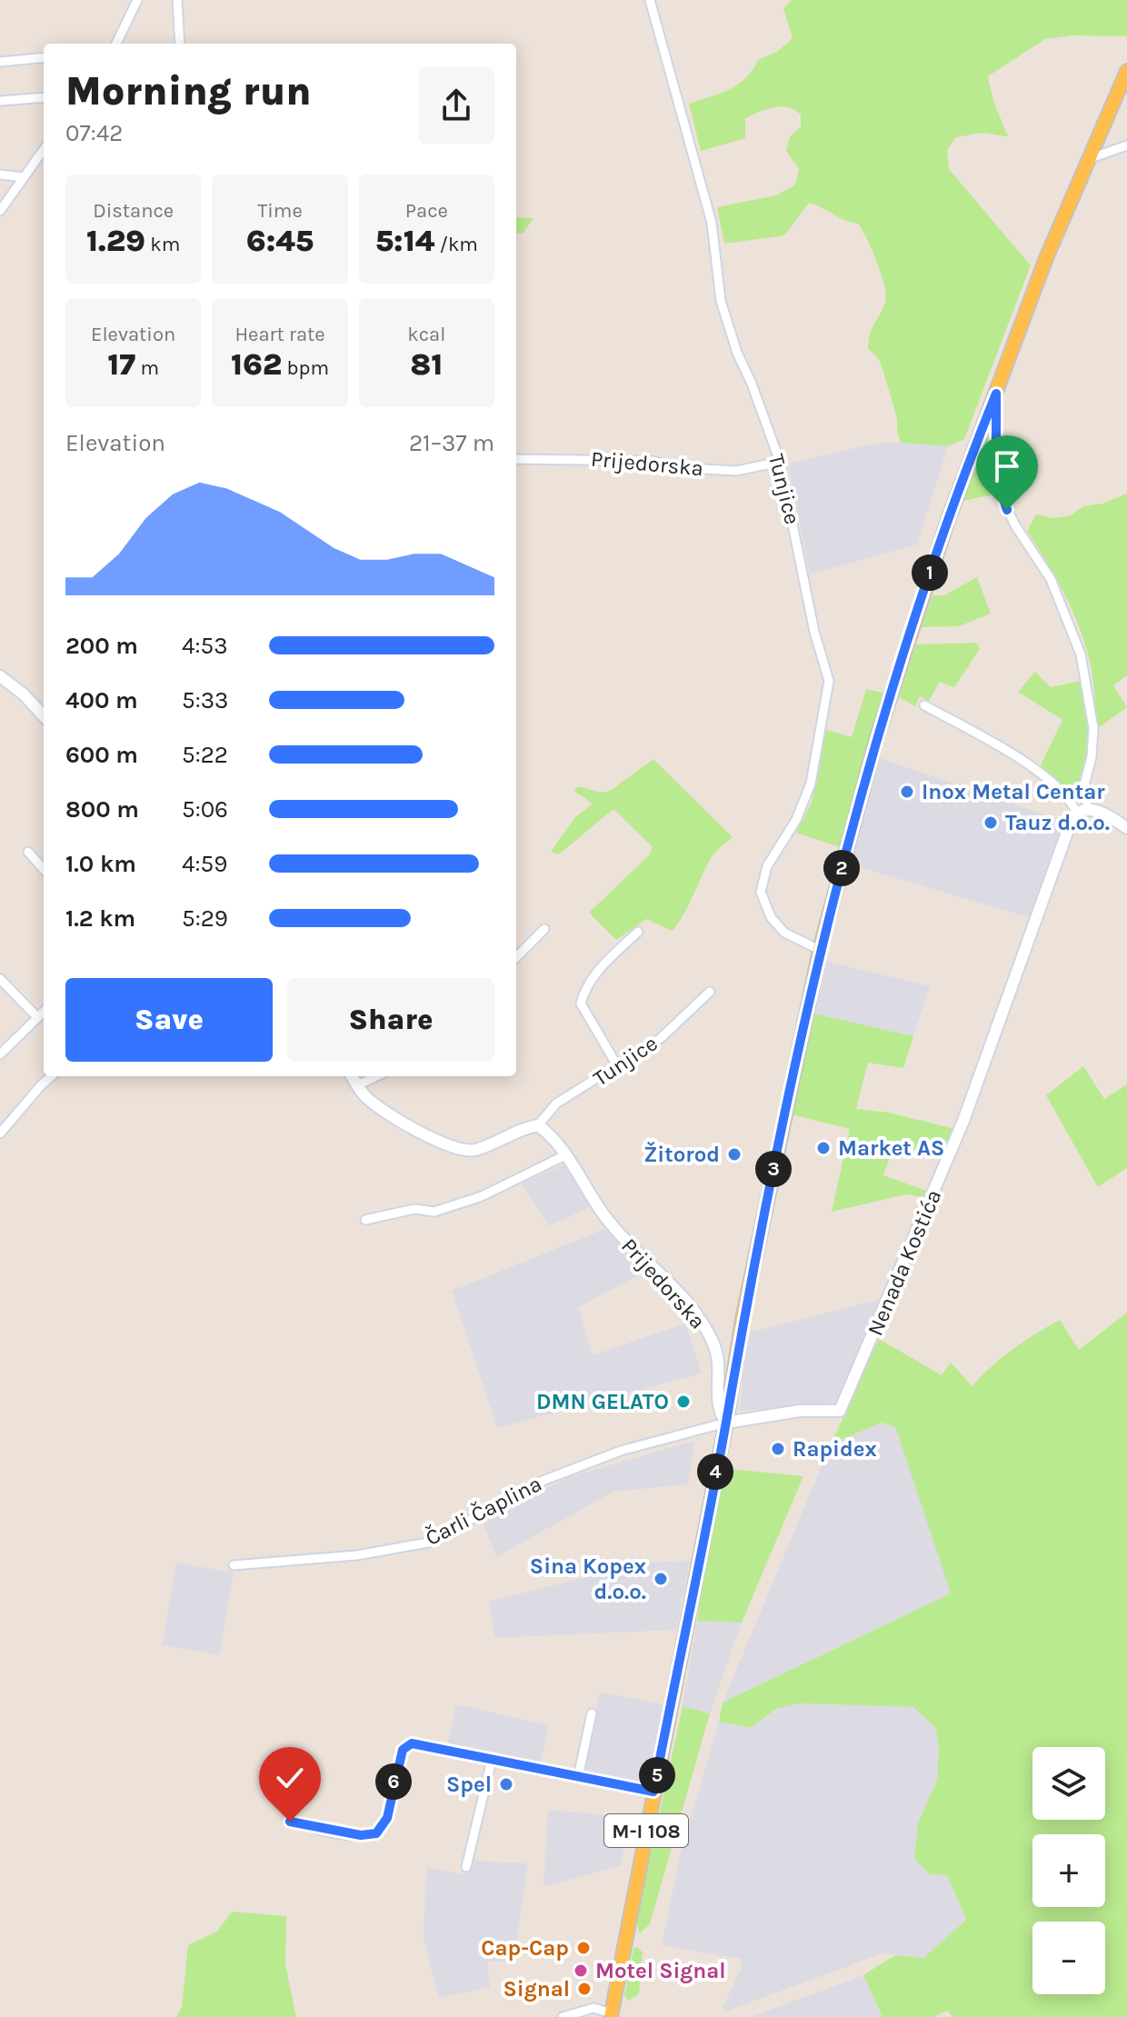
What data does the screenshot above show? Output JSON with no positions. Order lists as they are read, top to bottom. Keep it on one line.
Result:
{"streets":{"main road":["M-I 108"],"street":["Prijedorska","Tunjice","Nenada Kostića","Čarli Čaplina"]},"crossings":[["Prijedorska","Tunjice"],["Prijedorska","Nenada Kostića"],["Prijedorska","Čarli Čaplina"],["Prijedorska","M-I 108"],["Tunjice","M-I 108"],["Nenada Kostića","Čarli Čaplina"],["Nenada Kostića","M-I 108"],["Čarli Čaplina","M-I 108"]],"places":["Inox Metal Centar","Tauz d.o.o.","Market AS","Žitorod","DMN GELATO","Rapidex","Sina Kopex d.o.o.","Spel","Cap-Cap","Motel Signal","Signal"],"page":{"heading":["Morning run","07:42"],"stats":[["Distance","1.29 km"],["Time","6:45"],["Pace","5:14 /km"],["Elevation","17 m"],["Heart rate","162 bpm"],["kcal","81"]],"chart":["Elevation","21–37 m"],"pins":["1","2","3","4","5","6"],"list":[{"name":"200 m","note":"4:53"},{"name":"400 m","note":"5:33"},{"name":"600 m","note":"5:22"},{"name":"800 m","note":"5:06"},{"name":"1.0 km","note":"4:59"},{"name":"1.2 km","note":"5:29"}],"buttons":["Save","Share"],"map_buttons":["+","−"]}}
